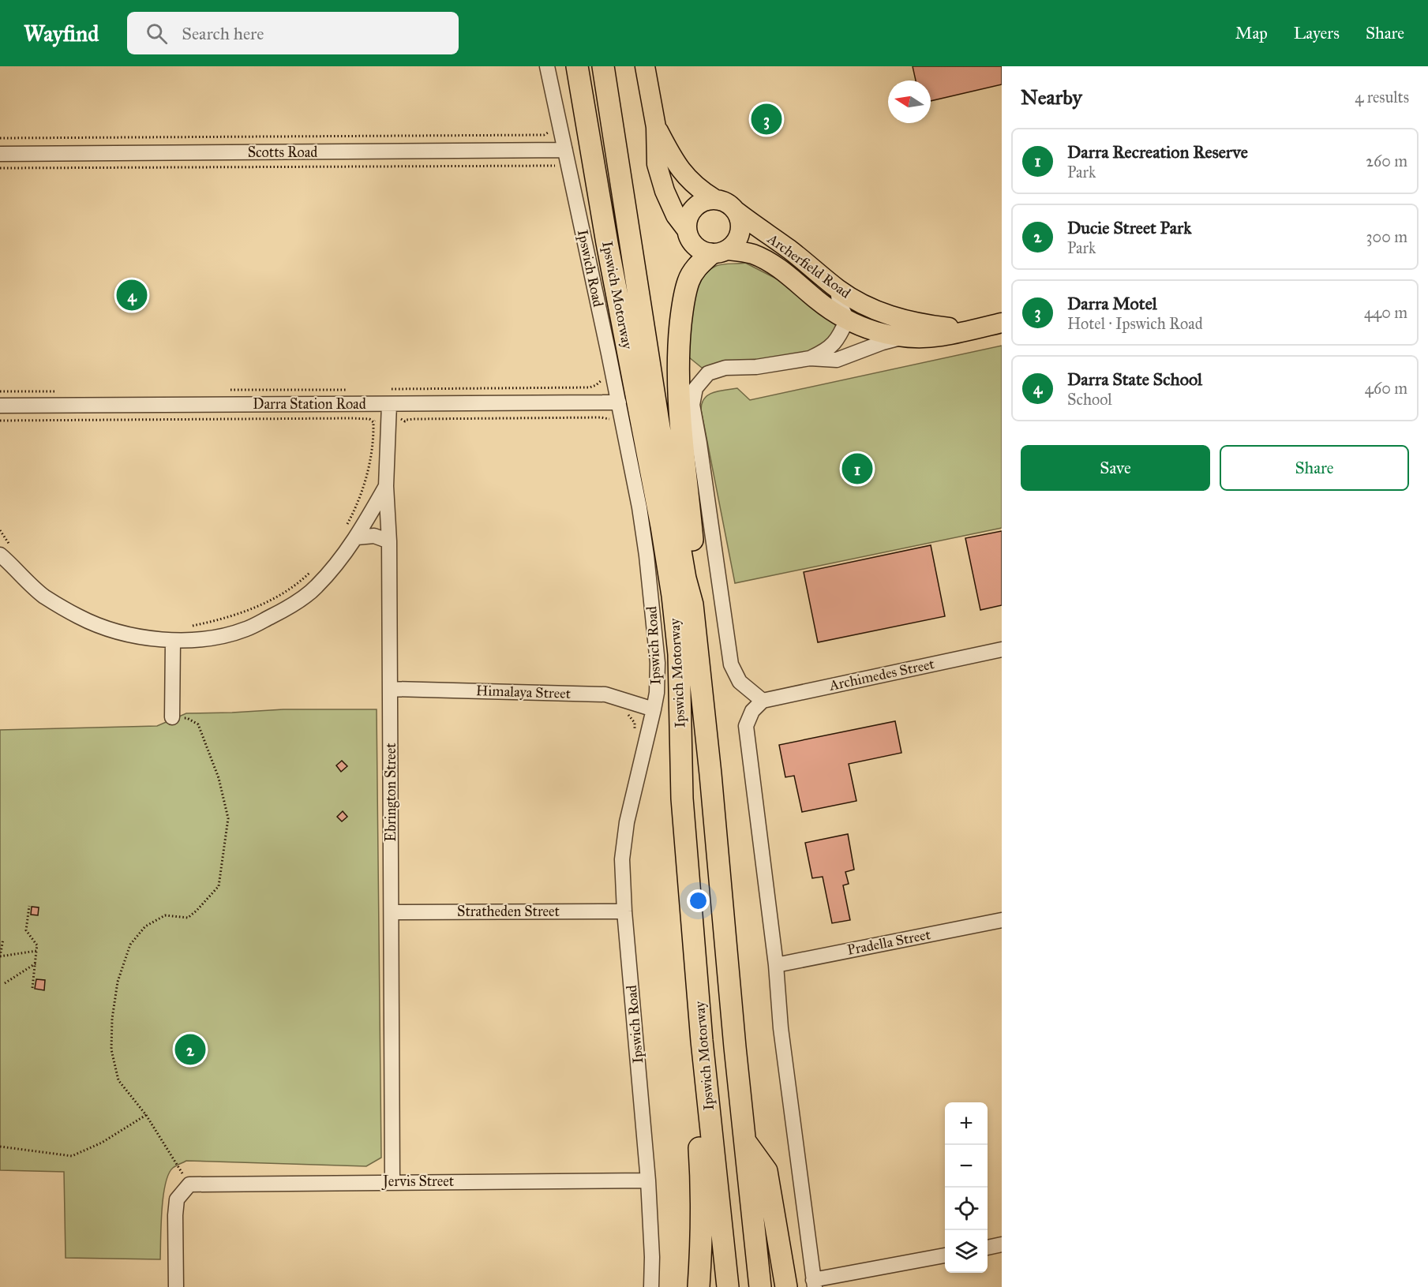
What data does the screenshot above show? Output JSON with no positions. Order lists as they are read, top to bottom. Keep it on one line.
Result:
{"streets":{"highway":["Ipswich Motorway"],"main road":["Archerfield Road"],"street":["Scotts Road","Ipswich Road","Darra Station Road","Archimedes Street","Himalaya Street","Ebrington Street","Stratheden Street","Pradella Street","Jervis Street"]},"crossings":[["Scotts Road","Ipswich Road"],["Ipswich Road","Darra Station Road"],["Ipswich Road","Himalaya Street"],["Ipswich Road","Stratheden Street"],["Ipswich Road","Jervis Street"],["Darra Station Road","Ebrington Street"],["Himalaya Street","Ebrington Street"],["Ebrington Street","Stratheden Street"],["Ebrington Street","Jervis Street"]],"north":"left","page":{"header":"Wayfind","search":"Search here","nav":["Map","Layers","Share"],"heading":["Nearby","4 results"],"pins":["3","4","1","2"],"list":[{"mark":"1","name":"Darra Recreation Reserve","note":"Park","value":"260 m"},{"mark":"2","name":"Ducie Street Park","note":"Park","value":"300 m"},{"mark":"3","name":"Darra Motel","note":"Hotel · Ipswich Road","value":"440 m"},{"mark":"4","name":"Darra State School","note":"School","value":"460 m"}],"buttons":["Save","Share"],"map_buttons":["+","−"]}}
